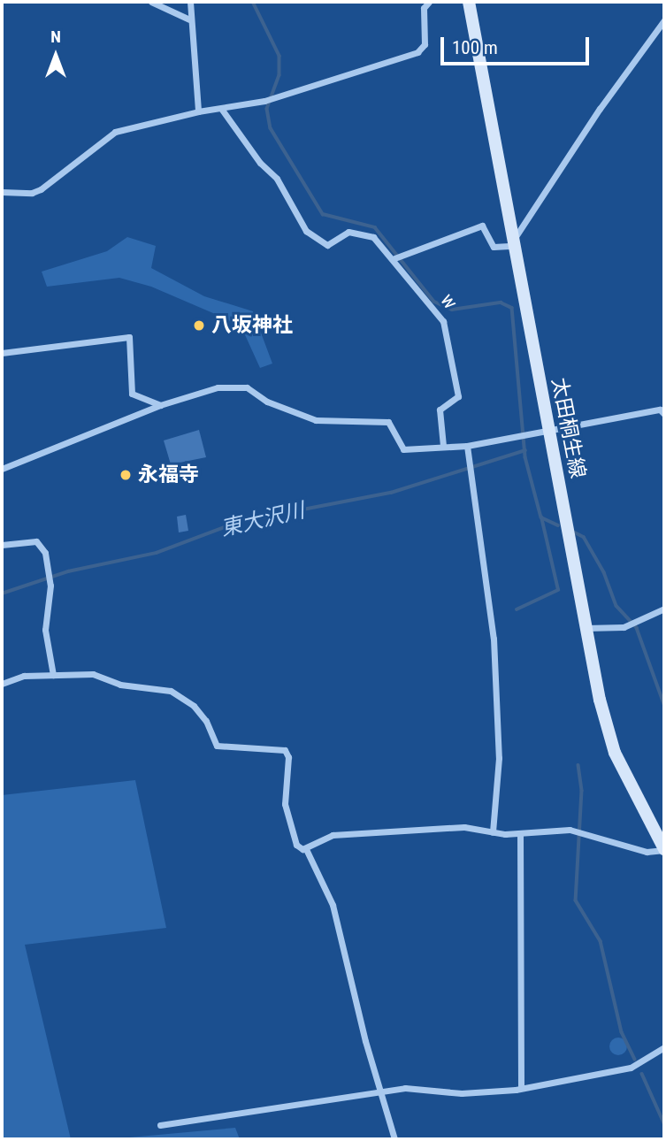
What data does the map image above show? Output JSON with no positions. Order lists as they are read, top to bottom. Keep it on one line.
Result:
{"streets":{"main road":["太田桐生線"],"street":["w"]},"water":["東大沢川"],"places":["八坂神社","永福寺"],"scale_bar":"100 m","north":"top"}
